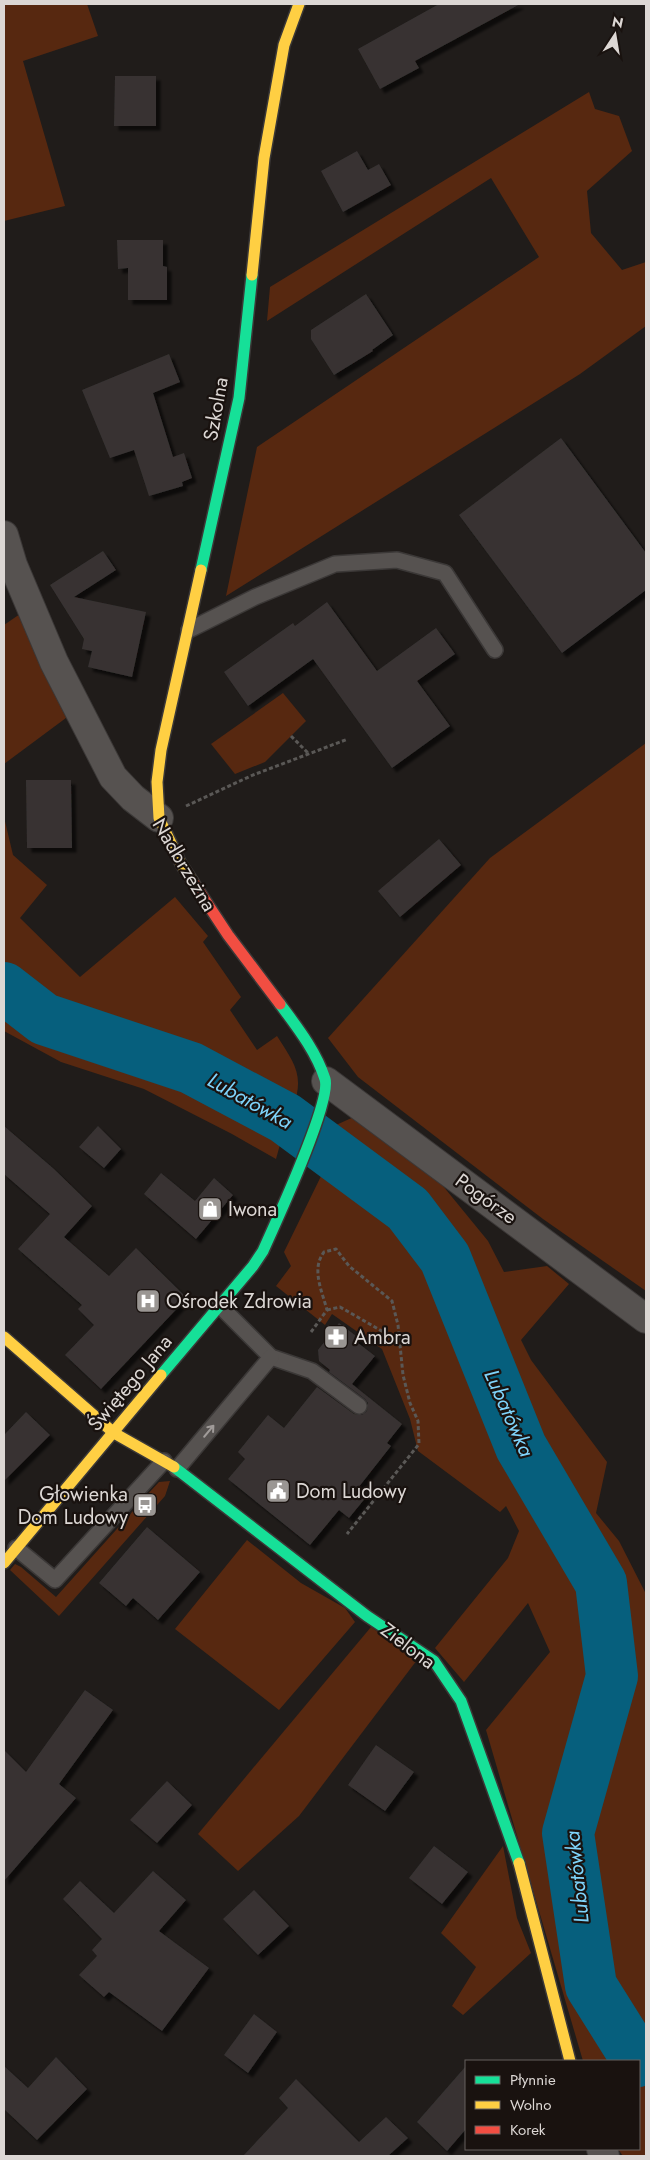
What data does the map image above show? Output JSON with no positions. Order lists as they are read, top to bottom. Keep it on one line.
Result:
{"streets":{"street":["Szkolna","Nadbrzeżna","Pogórze","Świętego Jana","Zielona"]},"crossings":[["Szkolna","Nadbrzeżna"],["Nadbrzeżna","Pogórze"],["Nadbrzeżna","Świętego Jana"],["Pogórze","Świętego Jana"],["Świętego Jana","Zielona"]],"water":["Lubatówka"],"places":{"shop":["Iwona"],"hospital":["Ośrodek Zdrowia"],"pharmacy":["Ambra"],"public building":["Dom Ludowy"],"bus stop":["Głowienka Dom Ludowy"]},"legend":["Płynnie","Wolno","Korek"],"north":"top"}
